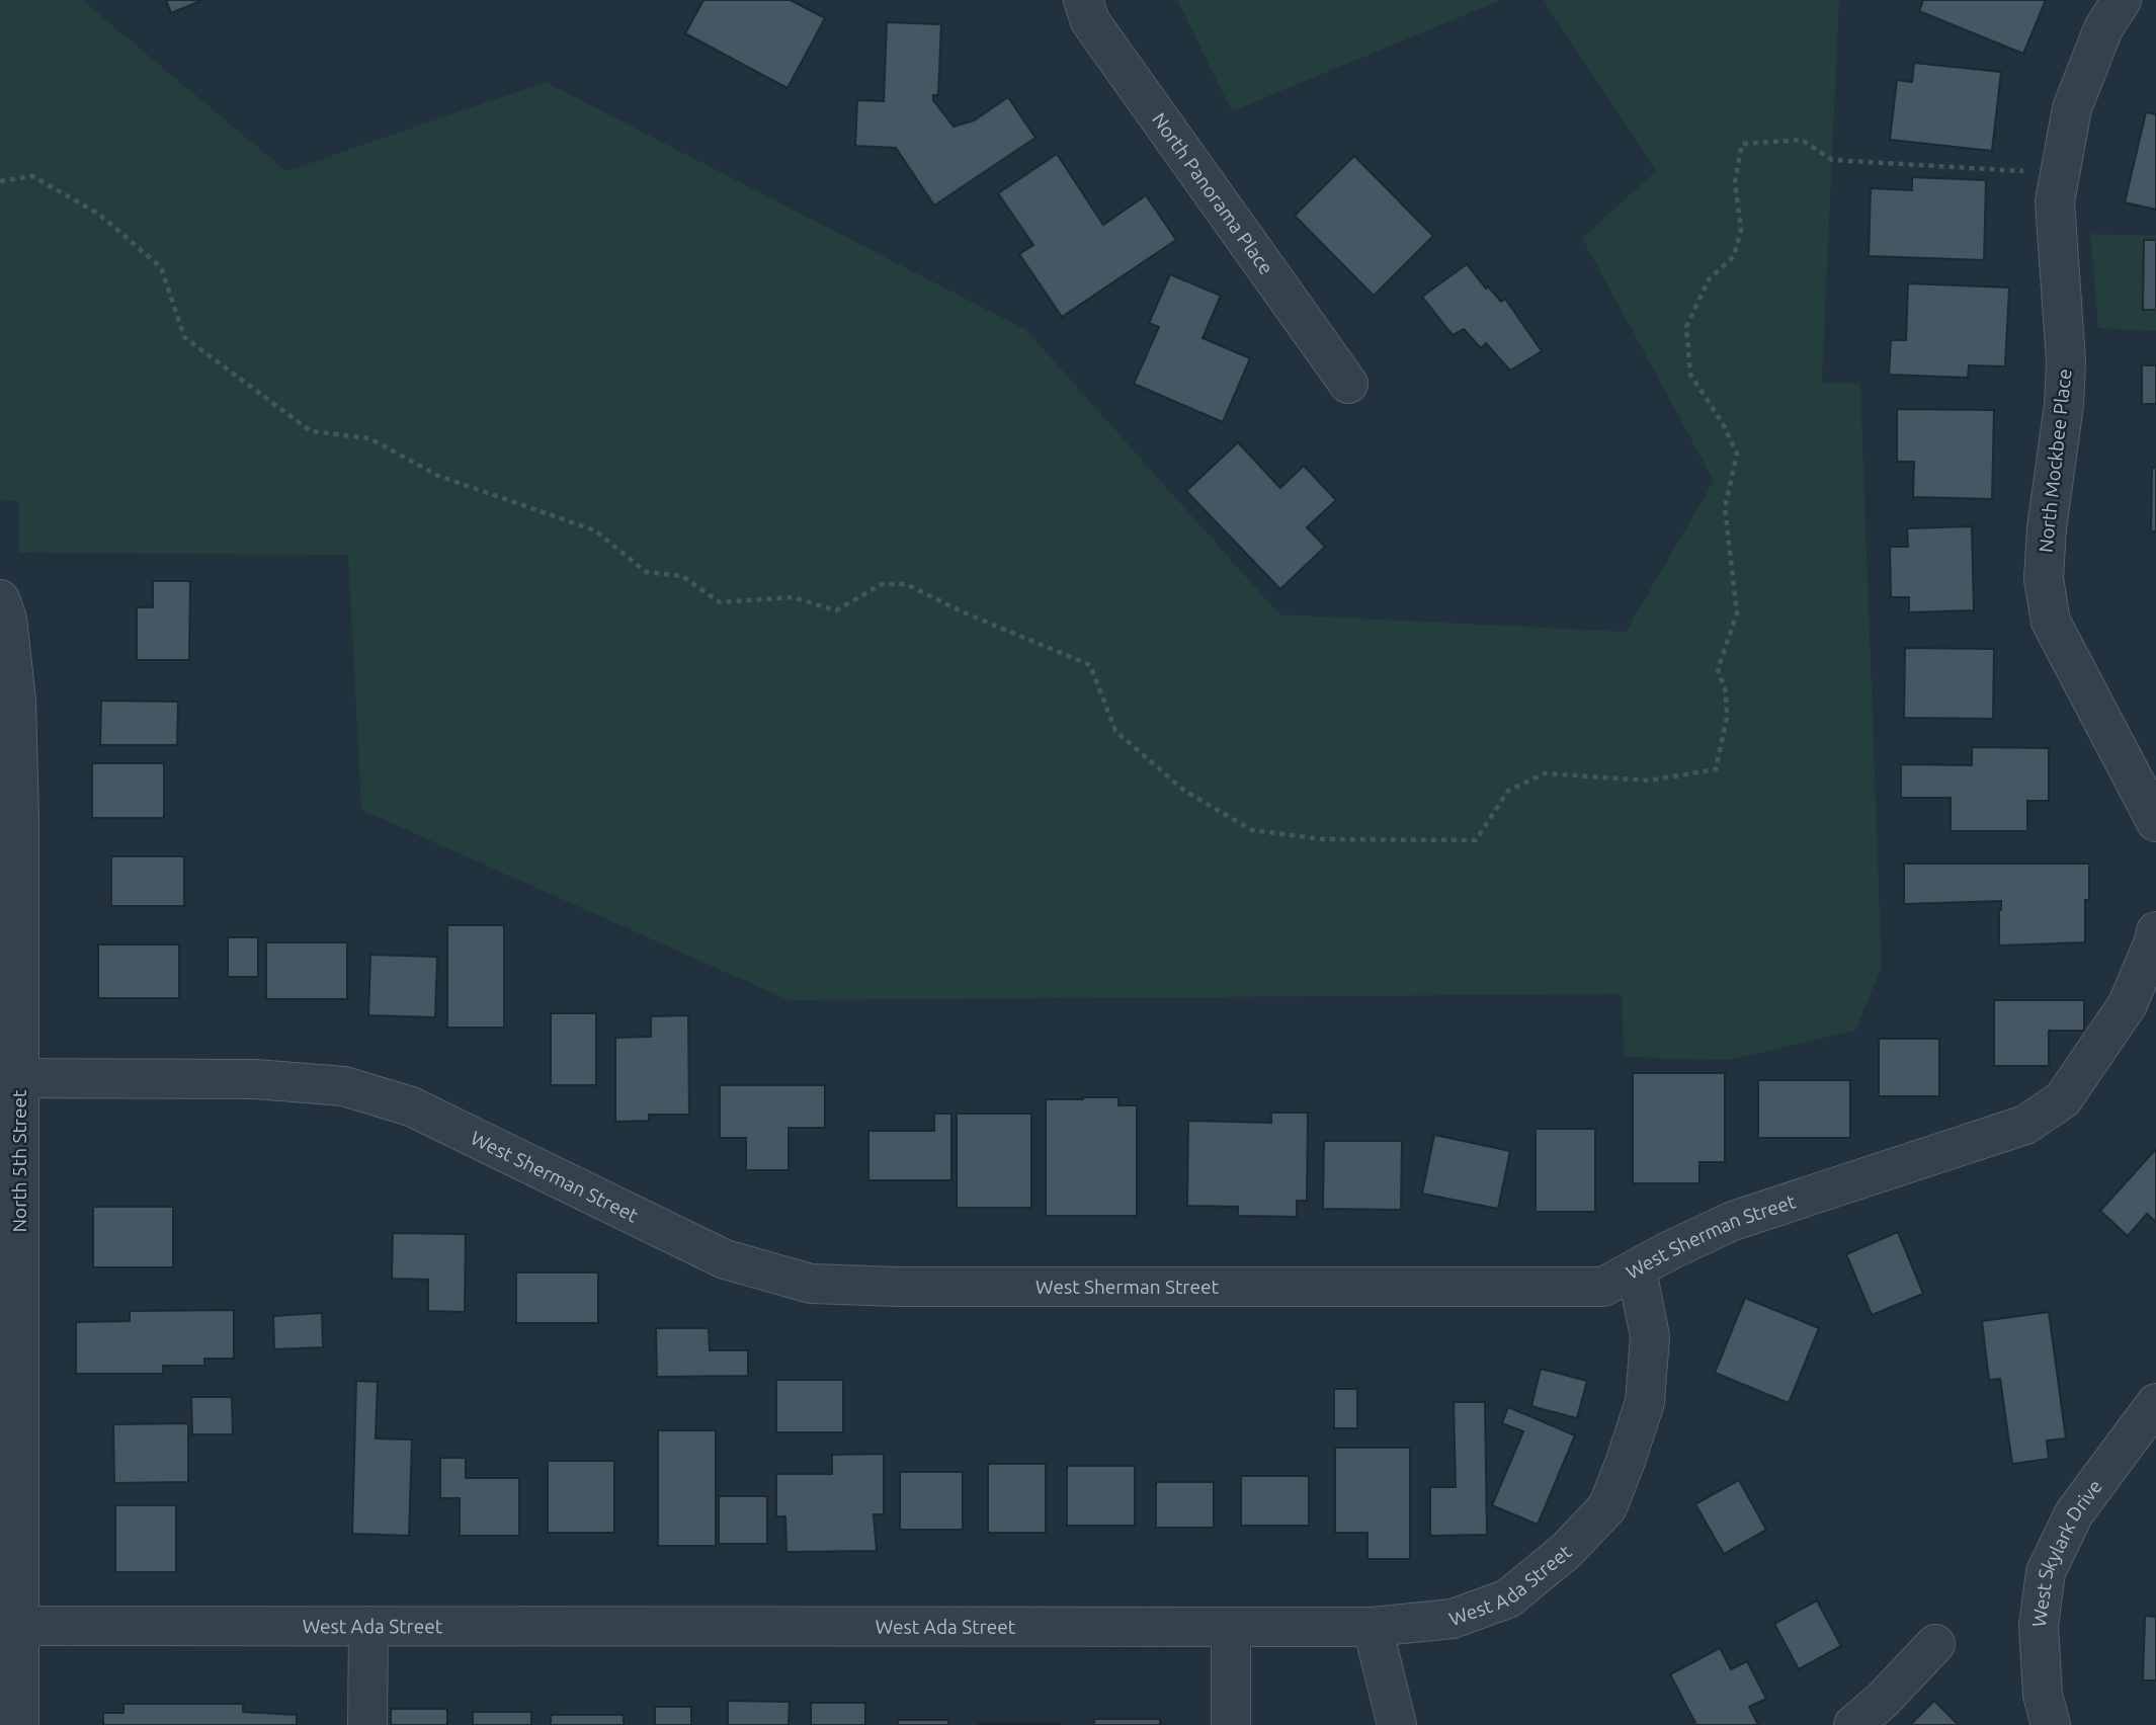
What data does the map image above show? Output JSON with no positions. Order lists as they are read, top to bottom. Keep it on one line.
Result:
{"streets":{"street":["North Panorama Place","North Mockbee Place","North 5th Street","West Sherman Street","West Skylark Drive","West Ada Street"]},"crossings":[["North 5th Street","West Sherman Street"],["North 5th Street","West Ada Street"],["West Sherman Street","West Ada Street"]]}
